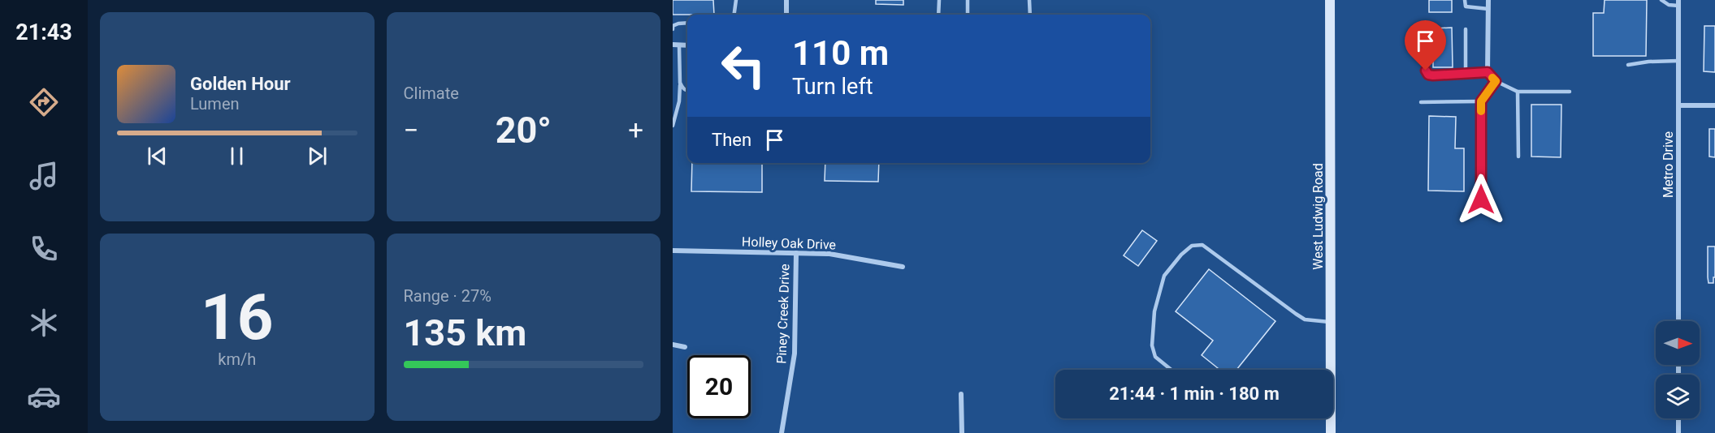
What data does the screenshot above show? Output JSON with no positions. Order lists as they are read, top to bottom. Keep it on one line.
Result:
{"streets":{"main road":["West Ludwig Road"],"street":["Metro Drive","Holley Oak Drive","Piney Creek Drive"]},"crossings":[["Holley Oak Drive","Piney Creek Drive"]],"north":"right","page":{"tabs":"21:43","tile":["Climate",["16","km/h"],["Range · 27%","135 km"]],"turn":["110 m","Turn left"],"song":["Golden Hour","Lumen"],"heat":["−","20°","+"],"then":"Then","limit":"20","trip":"21:44 · 1 min · 180 m"}}
